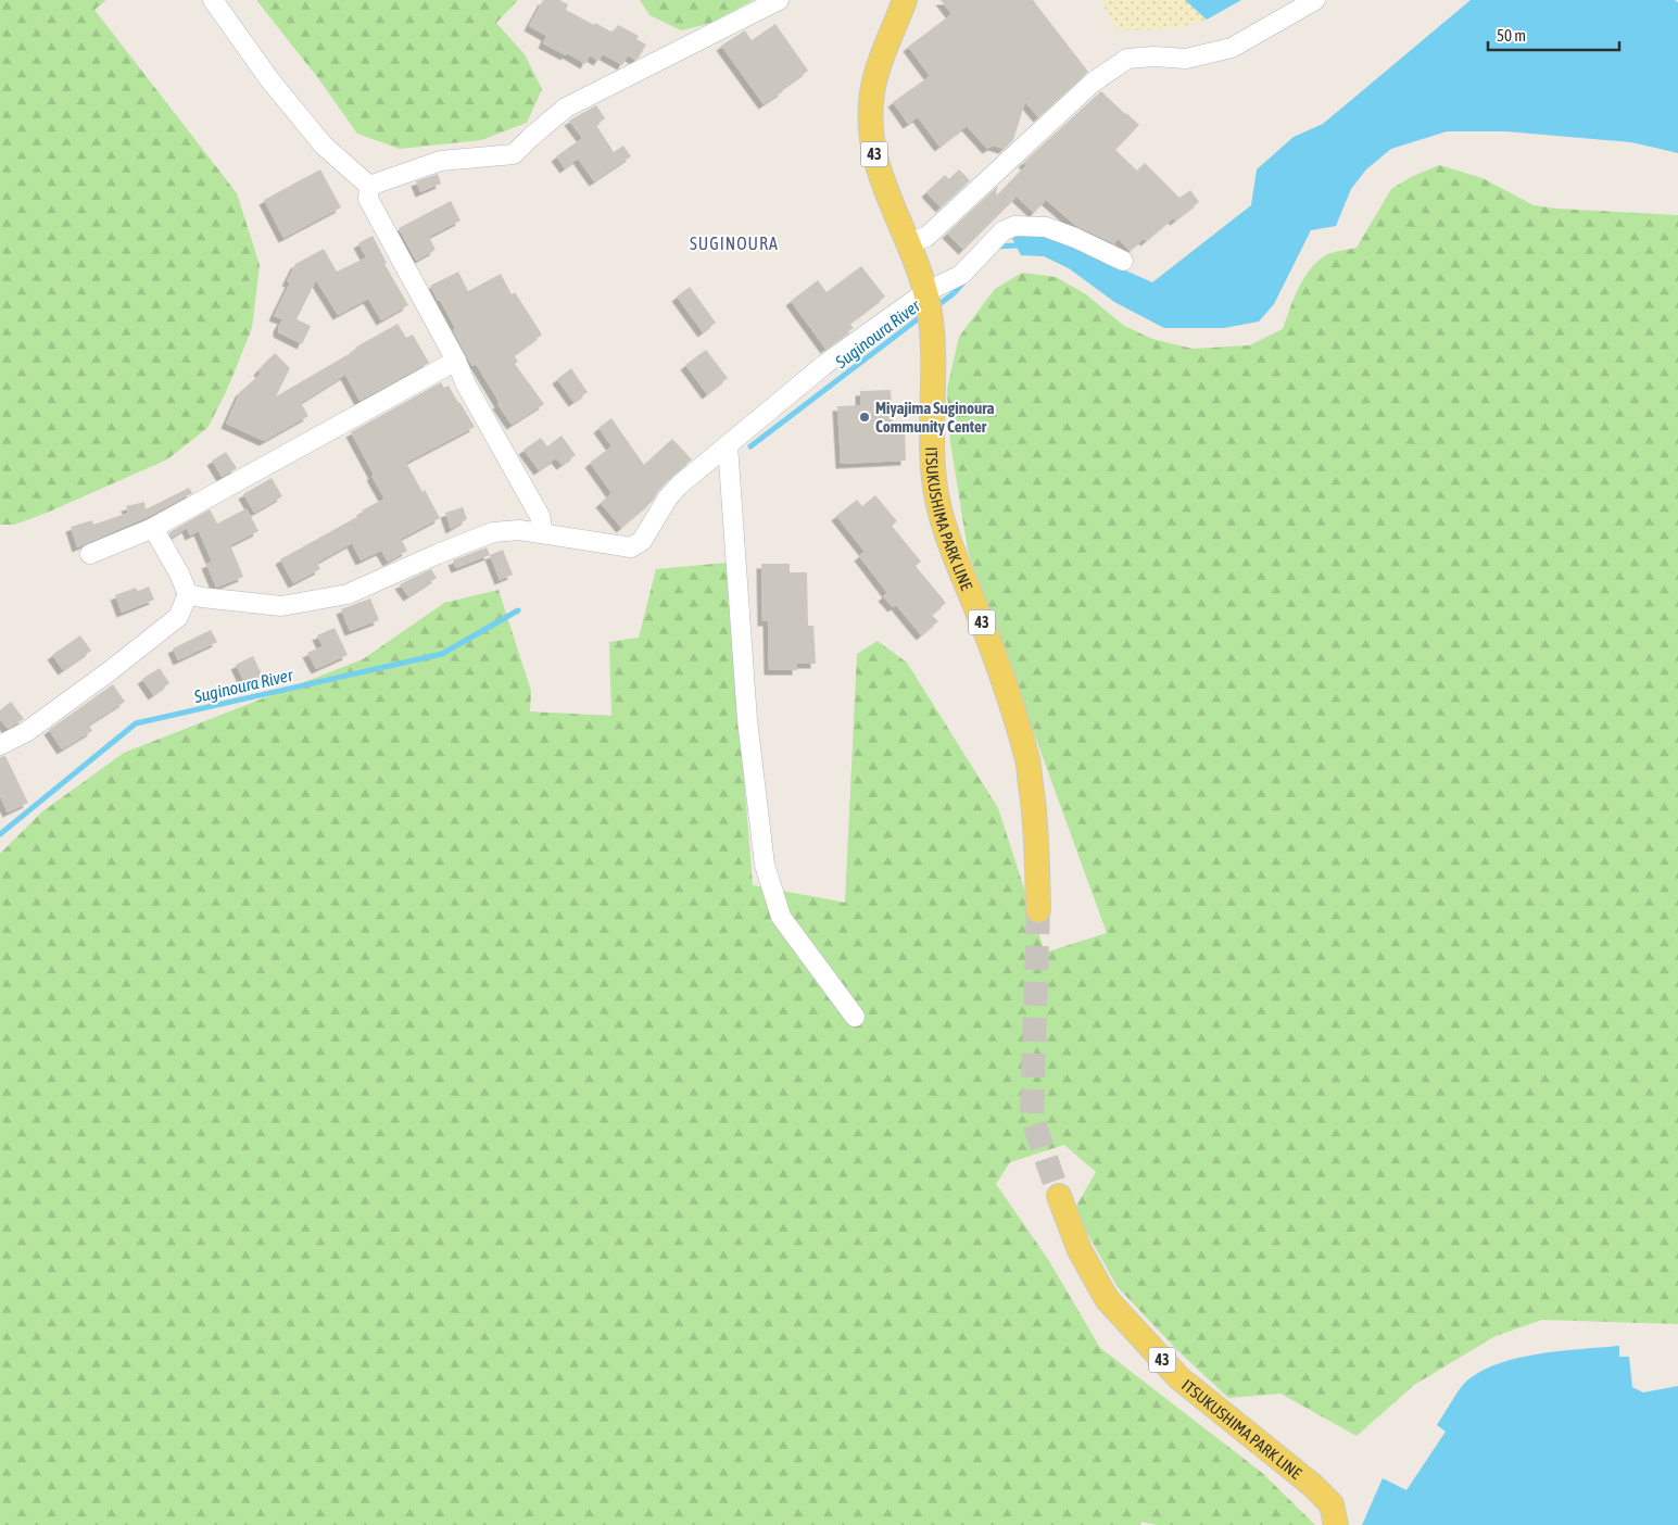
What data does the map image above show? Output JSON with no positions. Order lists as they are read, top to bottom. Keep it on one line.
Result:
{"streets":{"main road":["43","ITSUKUSHIMA PARK LINE"]},"districts":["SUGINOURA"],"water":["Suginoura River"],"places":["Miyajima Suginoura Community Center"],"scale_bar":"50 m"}
